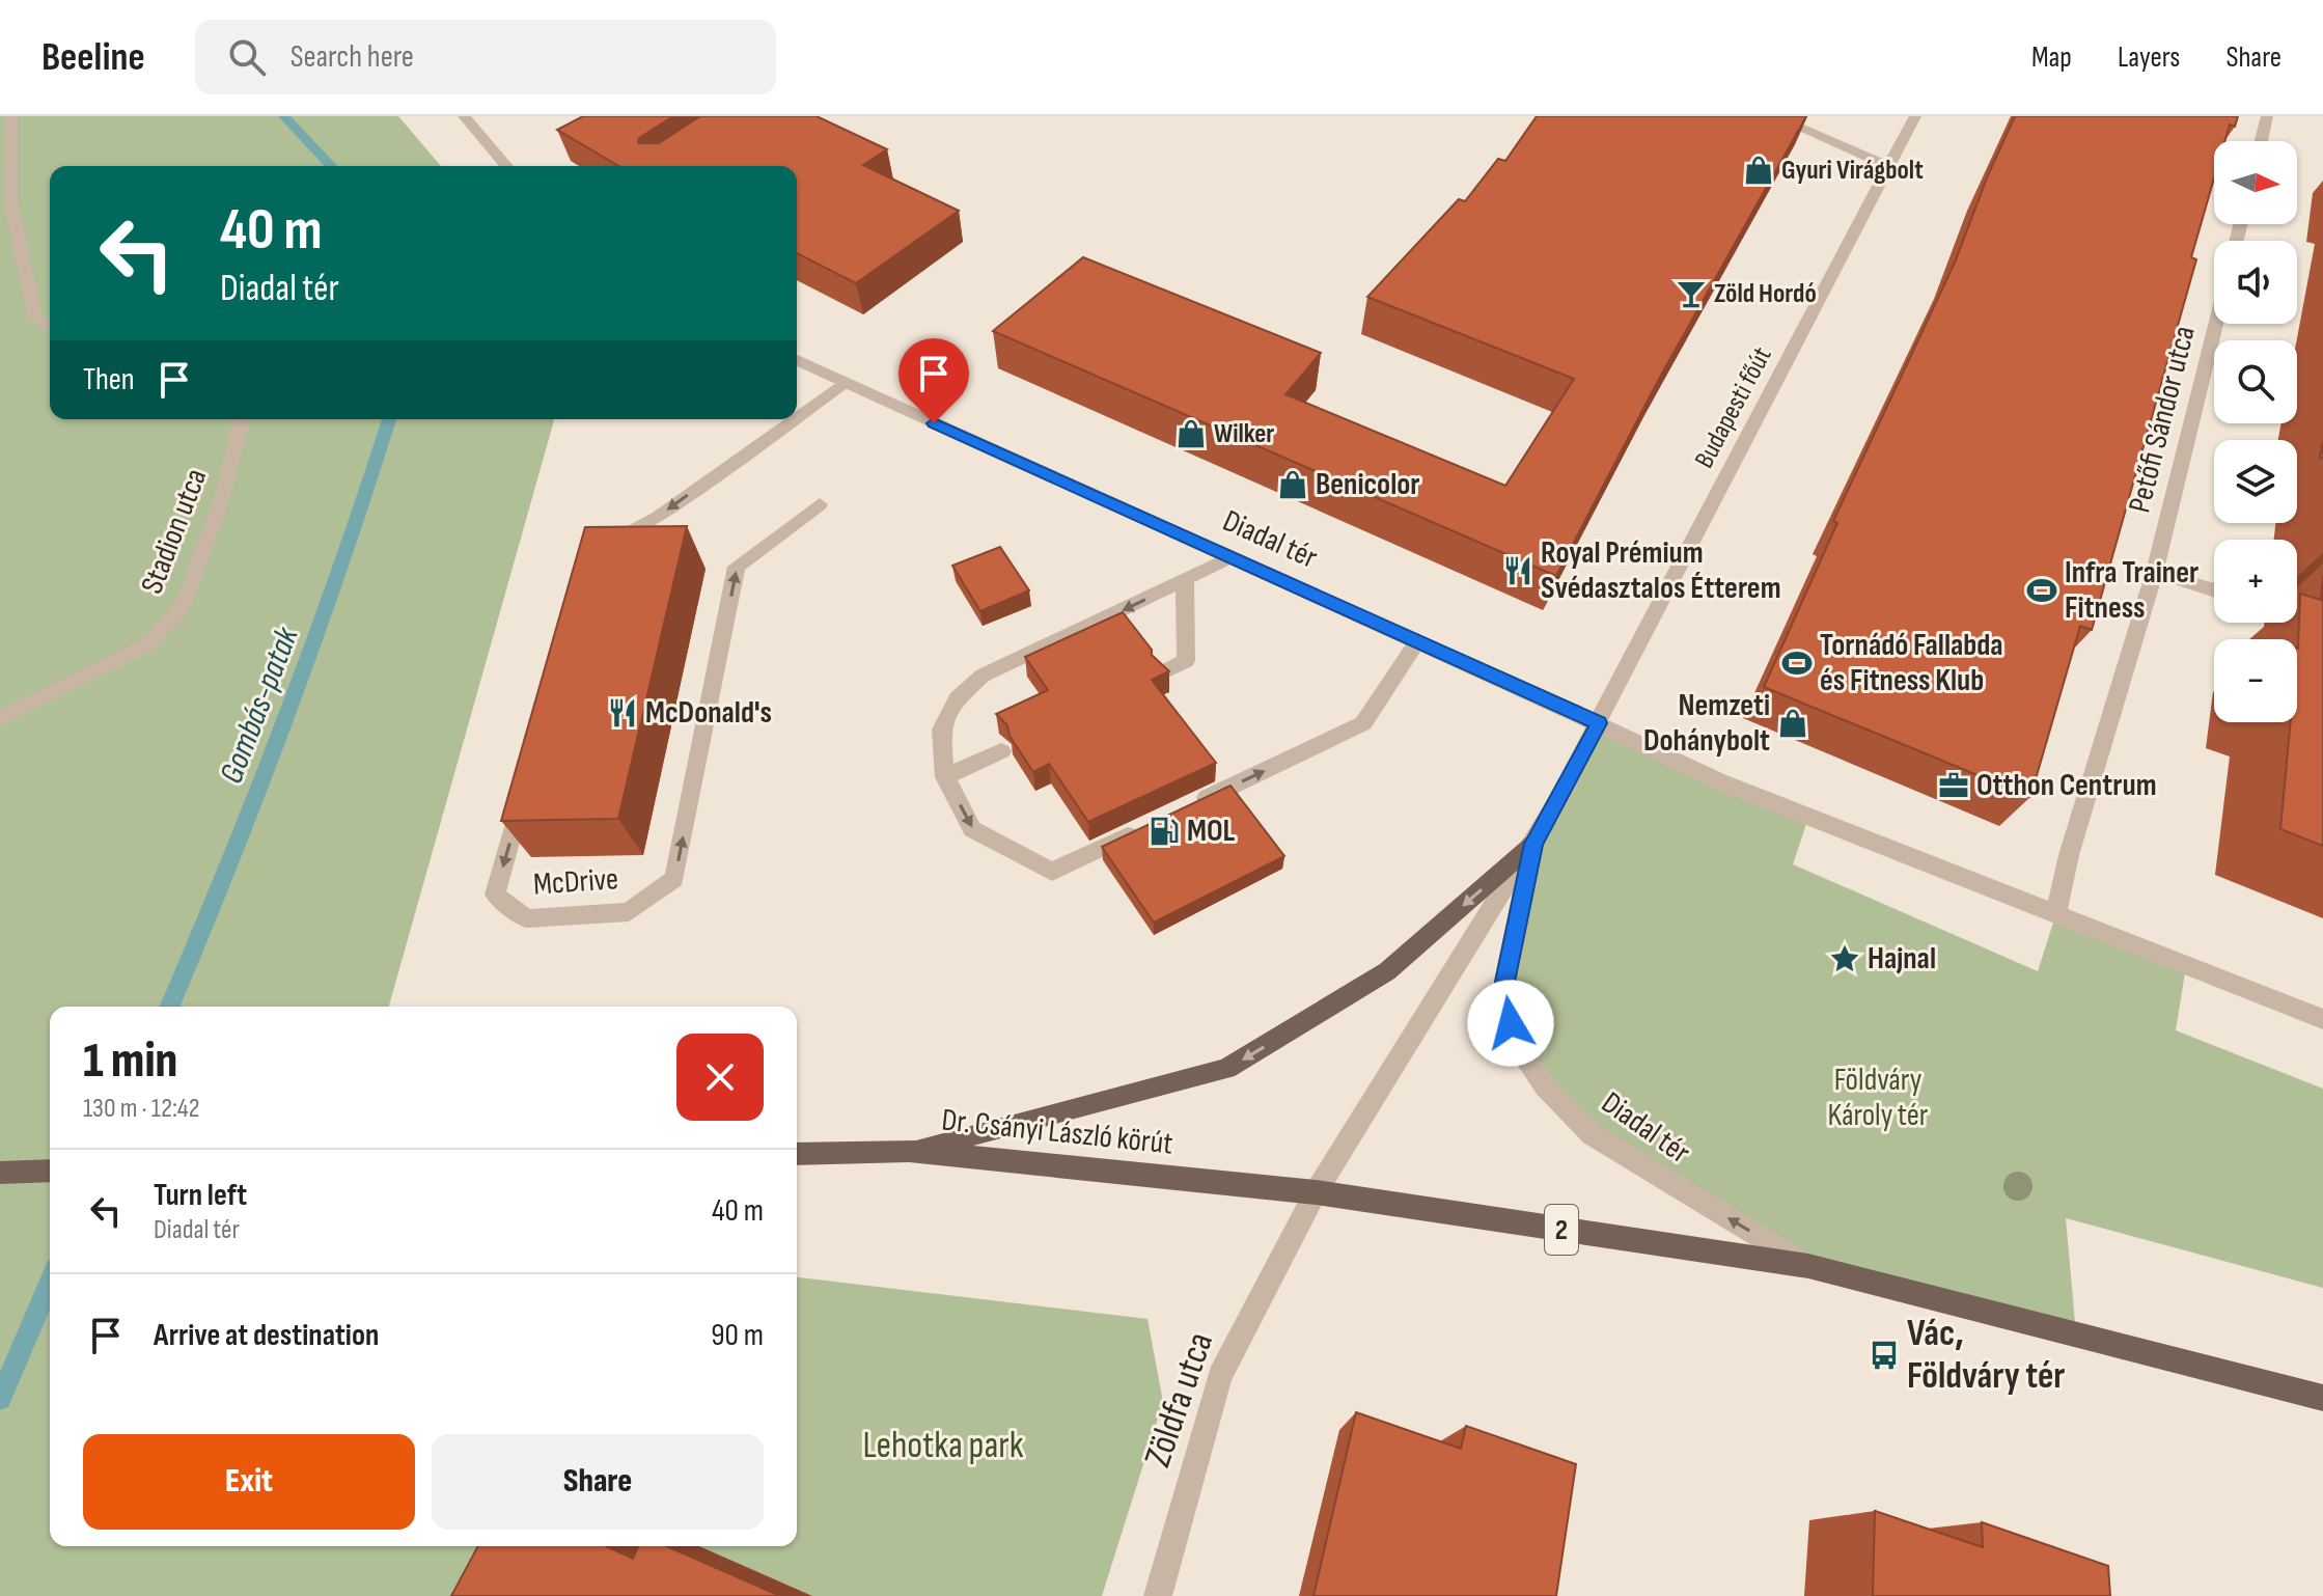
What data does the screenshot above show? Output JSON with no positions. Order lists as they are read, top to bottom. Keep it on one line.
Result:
{"streets":{"main road":["Dr. Csányi László körút","2"],"street":["Budapesti főút","Petőfi Sándor utca","Stadion utca","Diadal tér","McDrive","Zöldfa utca"]},"crossings":[["Budapesti főút","Diadal tér"],["Diadal tér","Dr. Csányi László körút"],["Diadal tér","2"],["Diadal tér","Zöldfa utca"],["Dr. Csányi László körút","2"],["Dr. Csányi László körút","Zöldfa utca"],["2","Zöldfa utca"]],"water":["Gombás-patak"],"parks":["Földváry Károly tér","Lehotka park"],"places":{"shop":["Gyuri Virágbolt","Wilker","Benicolor","Nemzeti Dohánybolt"],"bar":["Zöld Hordó"],"restaurant":["Royal Prémium Svédasztalos Étterem","McDonald's"],"sports":["Infra Trainer Fitness","Tornádó Fallabda és Fitness Klub"],"office":["Otthon Centrum"],"fuel station":["MOL"],"place":["Hajnal"],"bus stop":["Vác, Földváry tér"]},"north":"right","page":{"header":"Beeline","search":"Search here","nav":["Map","Layers","Share"],"map_buttons":["+","−"],"turn":["40 m","Diadal tér"],"then":"Then","heading":["1 min","130 m · 12:42"],"list":[{"name":"Turn left","note":"Diadal tér","value":"40 m"},{"name":"Arrive at destination","value":"90 m"}],"buttons":["Exit","Share"]}}
